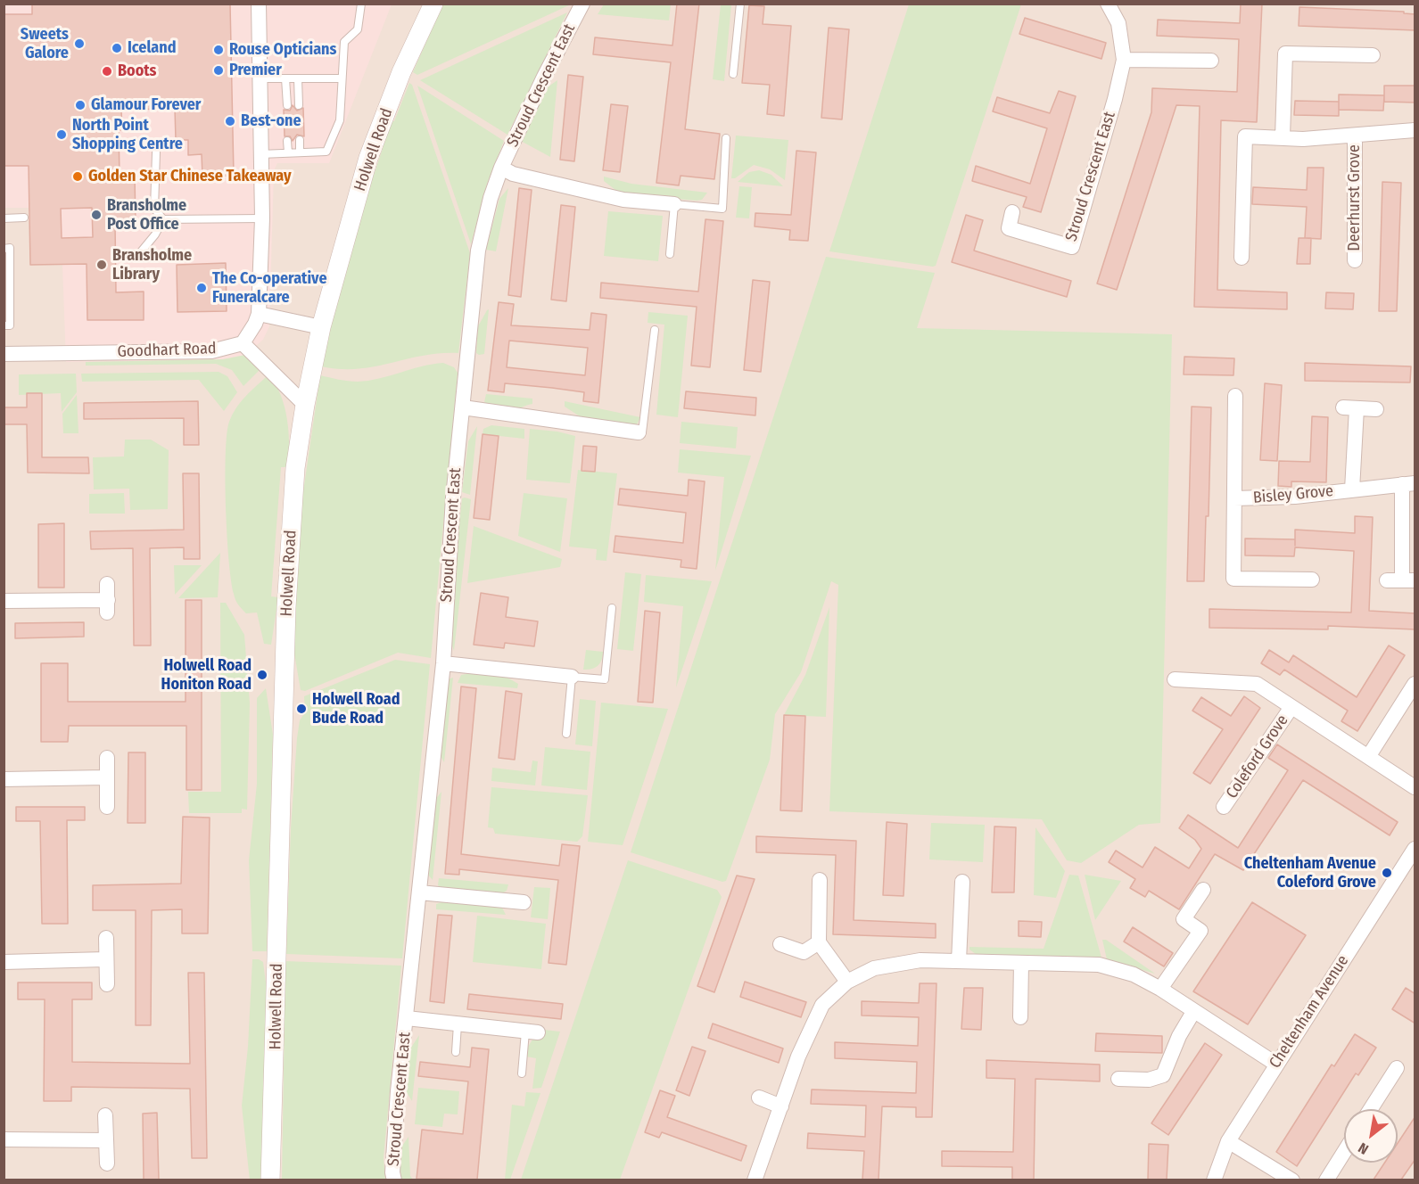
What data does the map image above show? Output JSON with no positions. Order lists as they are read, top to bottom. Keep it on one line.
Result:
{"streets":{"street":["Stroud Crescent East","Holwell Road","Deerhurst Grove","Goodhart Road","Bisley Grove","Coleford Grove","Cheltenham Avenue"]},"places":["Sweets Galore","Iceland","Rouse Opticians","Premier","Boots","Glamour Forever","Best-one","North Point Shopping Centre","Golden Star Chinese Takeaway","Bransholme Post Office","Bransholme Library","The Co-operative Funeralcare","Holwell Road Honiton Road","Holwell Road Bude Road","Cheltenham Avenue Coleford Grove"],"north":"bottom left"}
